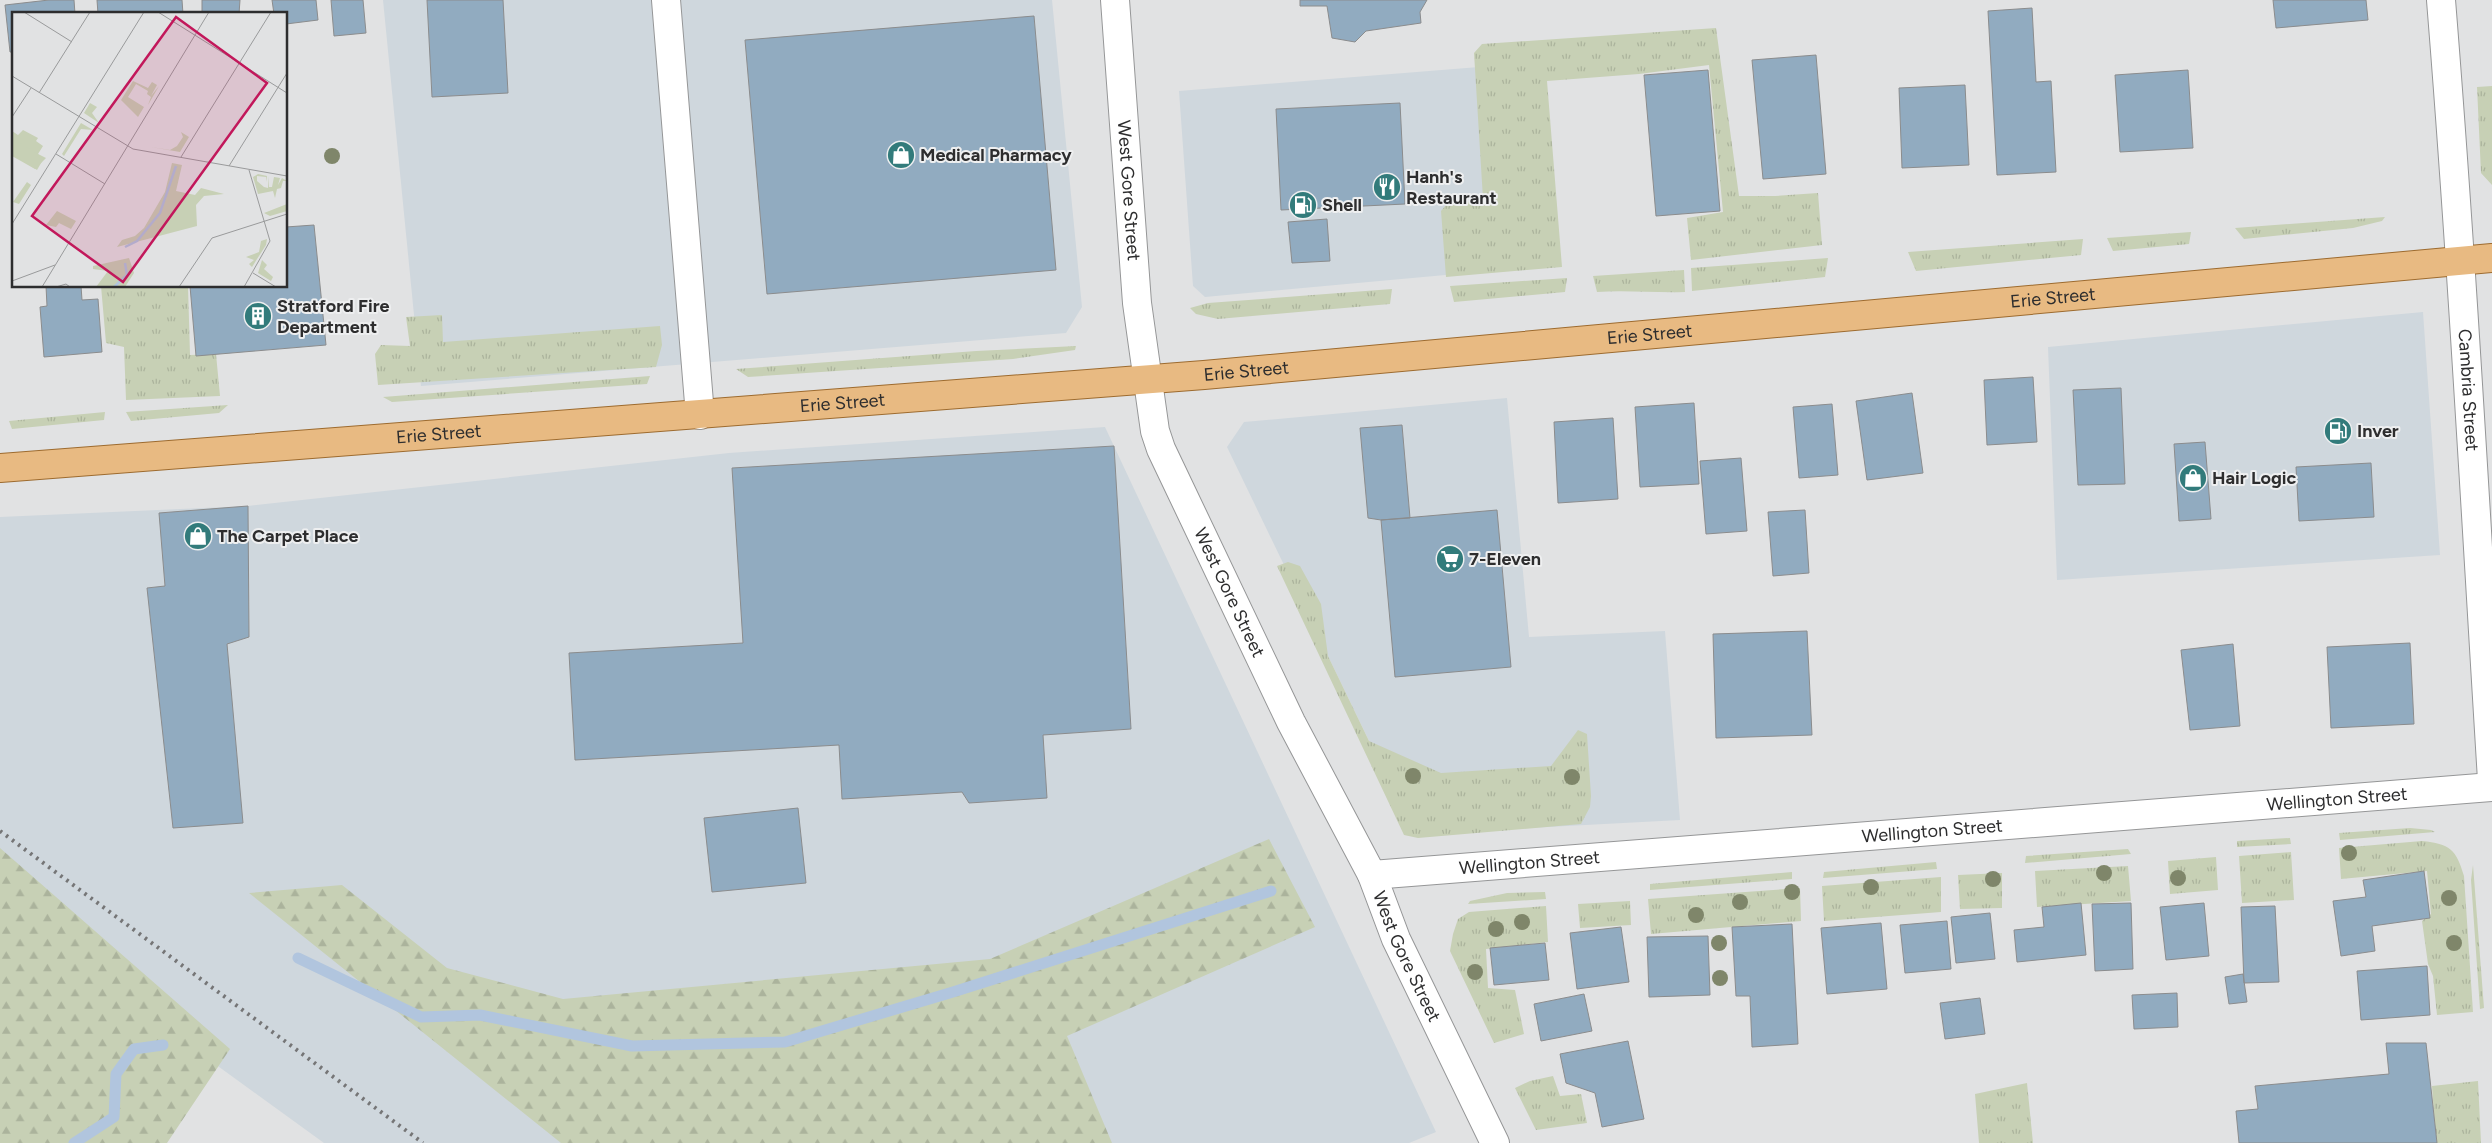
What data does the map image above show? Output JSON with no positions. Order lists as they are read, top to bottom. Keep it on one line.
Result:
{"streets":{"main road":["Erie Street"],"street":["West Gore Street","Cambria Street","Wellington Street"]},"crossings":[["West Gore Street","Erie Street"],["West Gore Street","Wellington Street"],["Erie Street","Cambria Street"]],"places":{"shop":["Medical Pharmacy","Hair Logic","The Carpet Place"],"restaurant":["Hanh's Restaurant"],"fuel station":["Shell","Inver"],"building":["Stratford Fire Department"],"supermarket":["7-Eleven"]}}
